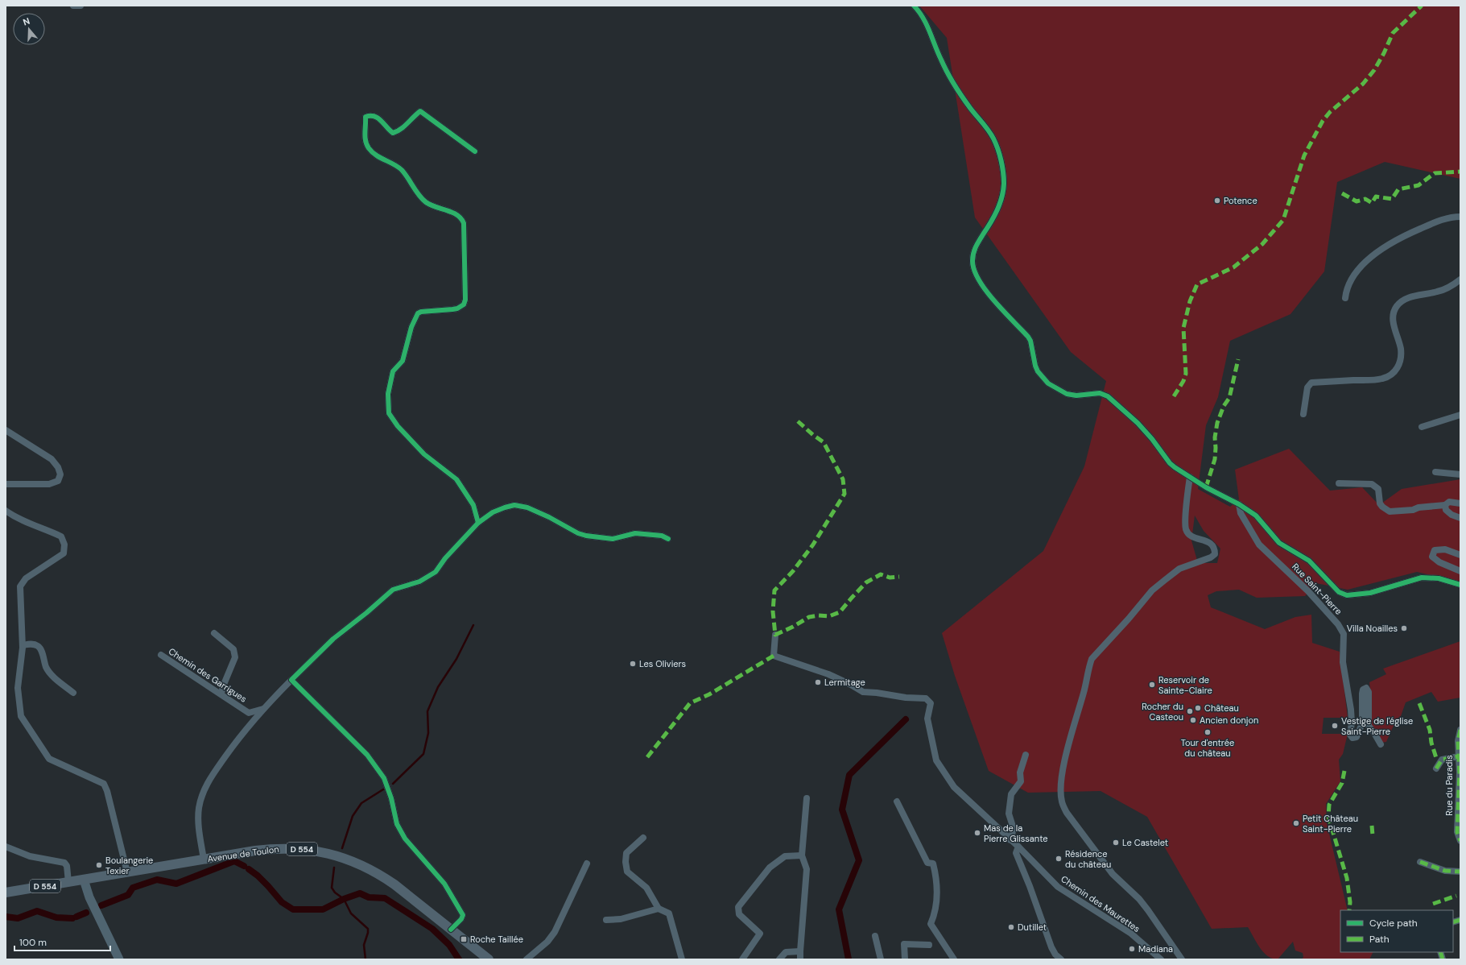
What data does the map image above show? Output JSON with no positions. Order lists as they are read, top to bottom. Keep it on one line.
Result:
{"streets":{"main road":["D 554","Avenue de Toulon"],"street":["Rue Saint-Pierre","Chemin des Garrigues","Rue du Paradis","Chemin des Maurettes"]},"places":{"other":["Potence","Villa Noailles","Les Oliviers","Lermitage","Reservoir de Sainte-Claire","Château","Rocher du Casteou","Ancien donjon","Vestige de l'église Saint-Pierre","Tour d'entrée du château","Petit Château Saint-Pierre","Mas de la Pierre Glissante","Le Castelet","Résidence du château","Boulangerie Texier","Dutillet","Madiana"],"transit":["Roche Taillée"]},"legend":["Cycle path","Path"],"scale_bar":"100 m","north":"top"}
